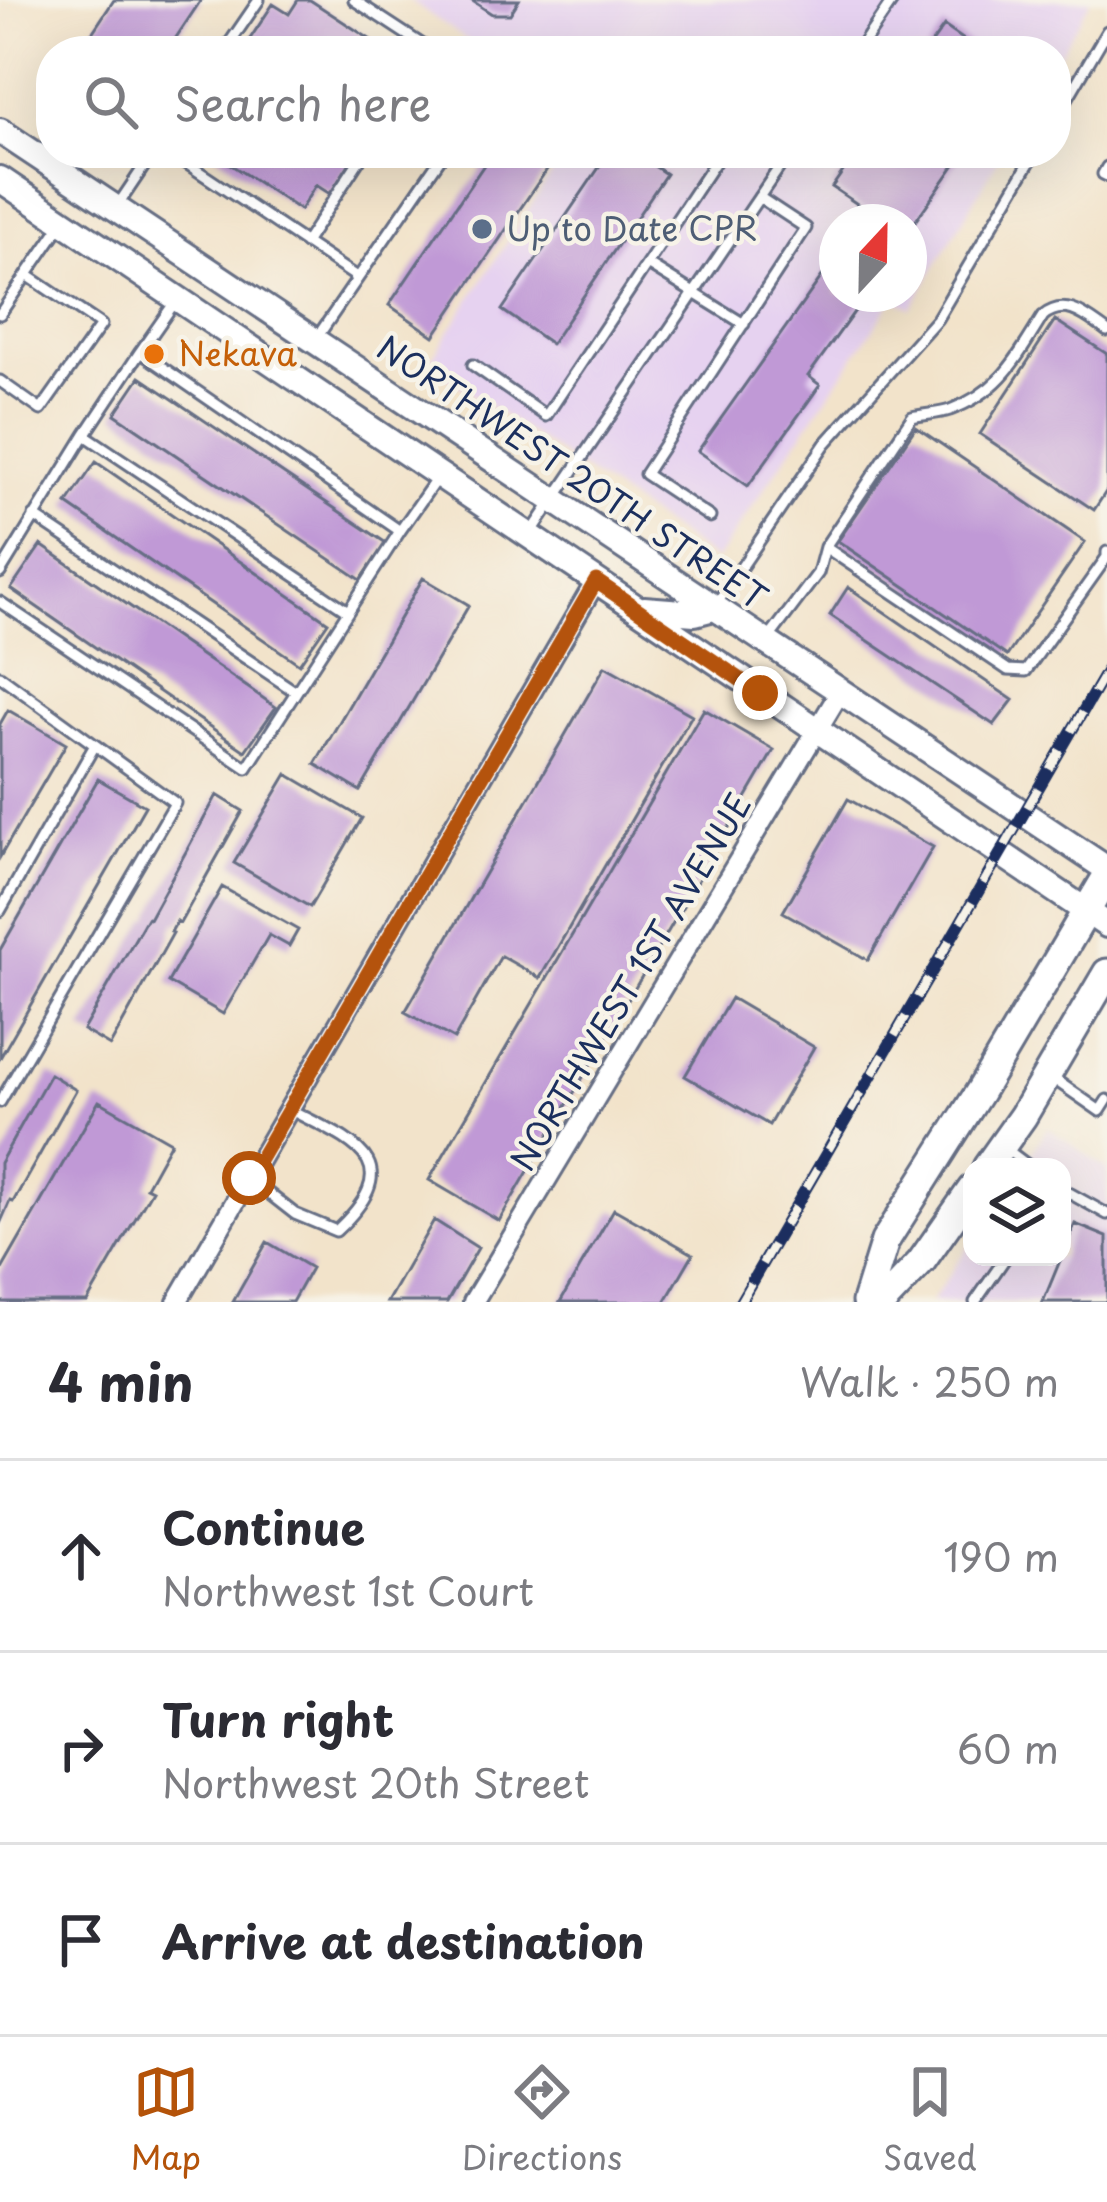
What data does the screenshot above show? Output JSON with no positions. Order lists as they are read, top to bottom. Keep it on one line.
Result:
{"streets":{"street":["NORTHWEST 20TH STREET","NORTHWEST 1ST AVENUE"]},"crossings":[["NORTHWEST 20TH STREET","NORTHWEST 1ST AVENUE"]],"places":["Up to Date CPR","Nekava"],"north":"top","page":{"search":"Search here","heading":["4 min","Walk · 250 m"],"list":[["Continue","Northwest 1st Court","190 m"],["Turn right","Northwest 20th Street","60 m"],"Arrive at destination"],"nav":["Map","Directions","Saved"]}}
